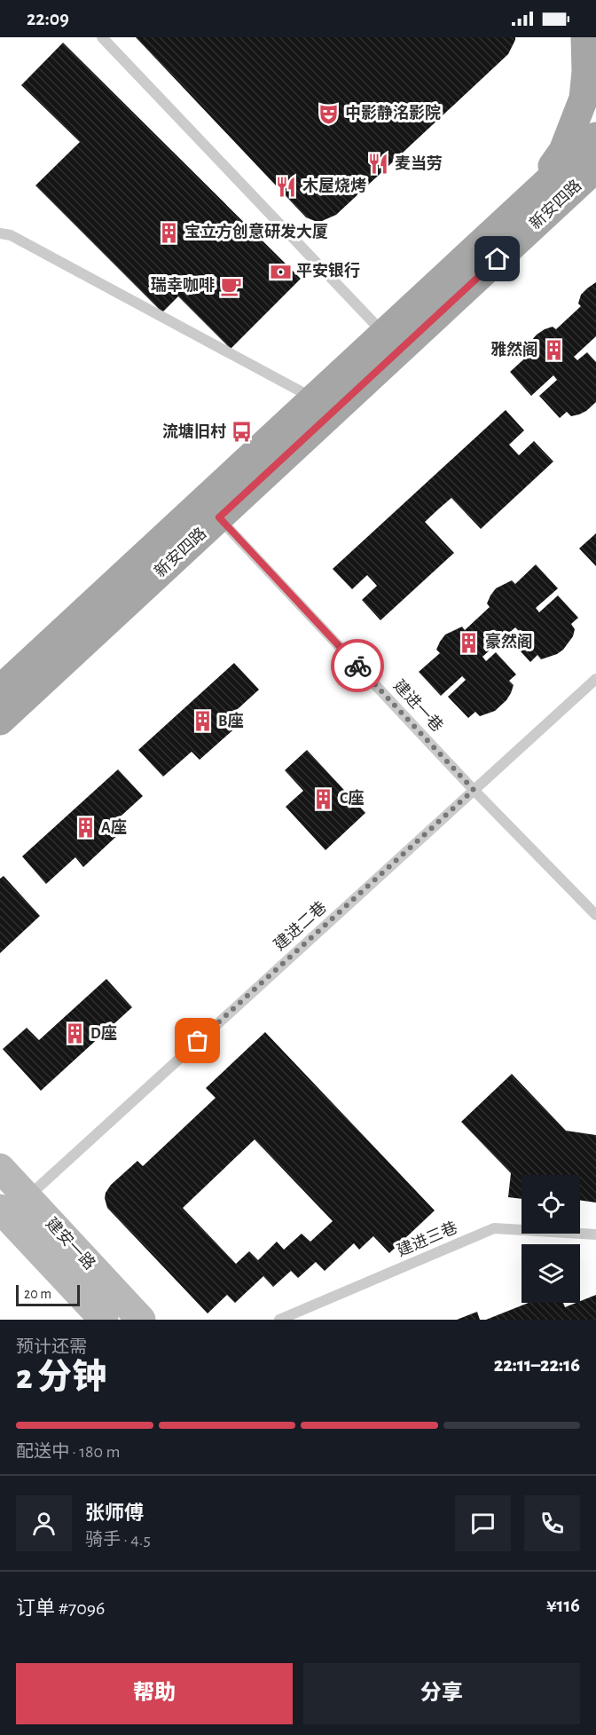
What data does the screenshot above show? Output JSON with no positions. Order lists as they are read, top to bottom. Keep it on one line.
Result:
{"streets":{"main road":["新安四路","建安一路"],"lane":["建进一巷","建进二巷","建进三巷"]},"crossings":[["新安四路","建进一巷"],["建进一巷","建进二巷"],["建进二巷","建安一路"]],"places":{"theatre":["中影静洺影院"],"restaurant":["麦当劳","木屋烧烤"],"building":["宝立方创意研发大厦","雅然阁","豪然阁","B座","C座","A座","D座"],"bank":["平安银行"],"cafe":["瑞幸咖啡"],"bus stop":["流塘旧村"]},"scale_bar":"20 m","page":{"status":"22:09","scale":"20 m","heading":["2 分钟","预计还需","22:11–22:16"],"panel":["张师傅","骑手 · 4.5","订单 #7096","¥116"],"bar":"配送中 · 180 m","buttons":["帮助","分享"]}}
